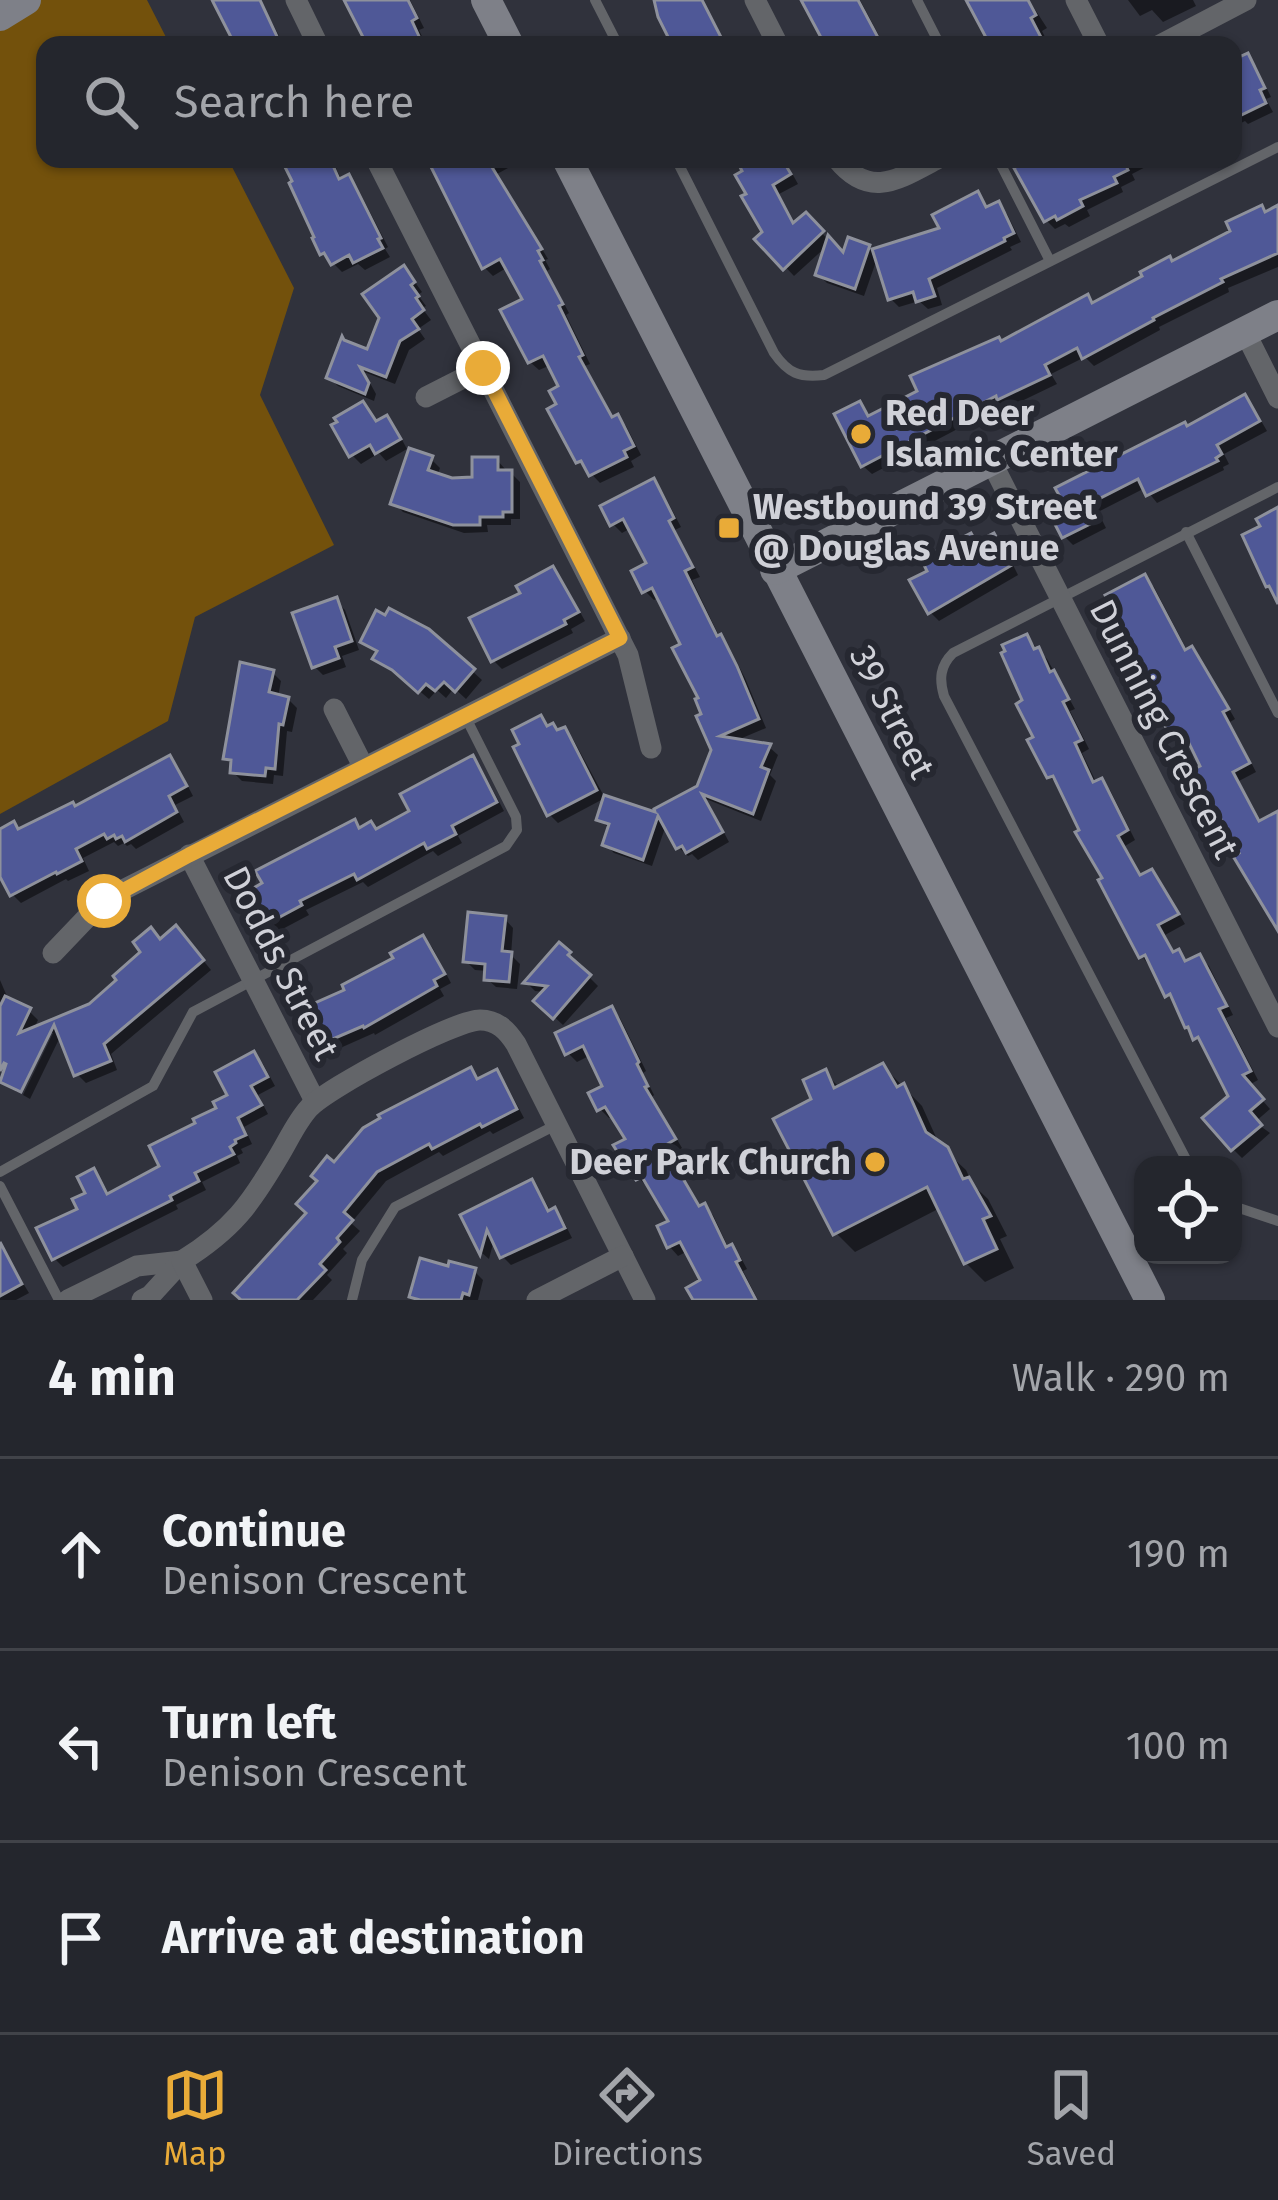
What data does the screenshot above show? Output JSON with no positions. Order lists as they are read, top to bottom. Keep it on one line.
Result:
{"streets":{"street":["39 Street","Dunning Crescent","Dodds Street"]},"places":{"other":["Red Deer Islamic Center","Deer Park Church"],"transit":["Westbound 39 Street @ Douglas Avenue"]},"page":{"search":"Search here","heading":["4 min","Walk · 290 m"],"list":[["Continue","Denison Crescent","190 m"],["Turn left","Denison Crescent","100 m"],"Arrive at destination"],"nav":["Map","Directions","Saved"]}}
